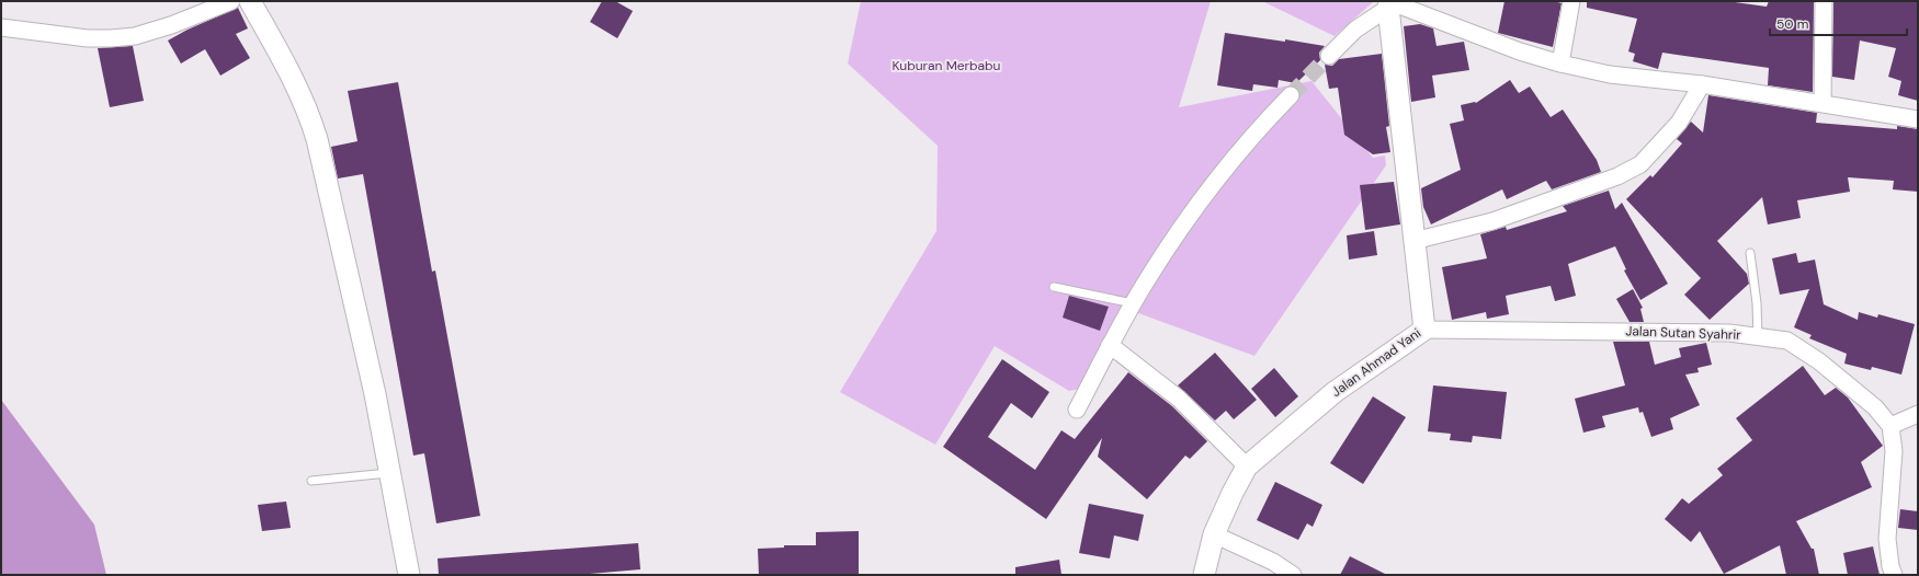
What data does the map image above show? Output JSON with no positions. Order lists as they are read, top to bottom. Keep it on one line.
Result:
{"streets":{"street":["Jalan Sutan Syahrir","Jalan Ahmad Yani"]},"crossings":[["Jalan Sutan Syahrir","Jalan Ahmad Yani"]],"parks":["Kuburan Merbabu"],"scale_bar":"50 m"}
